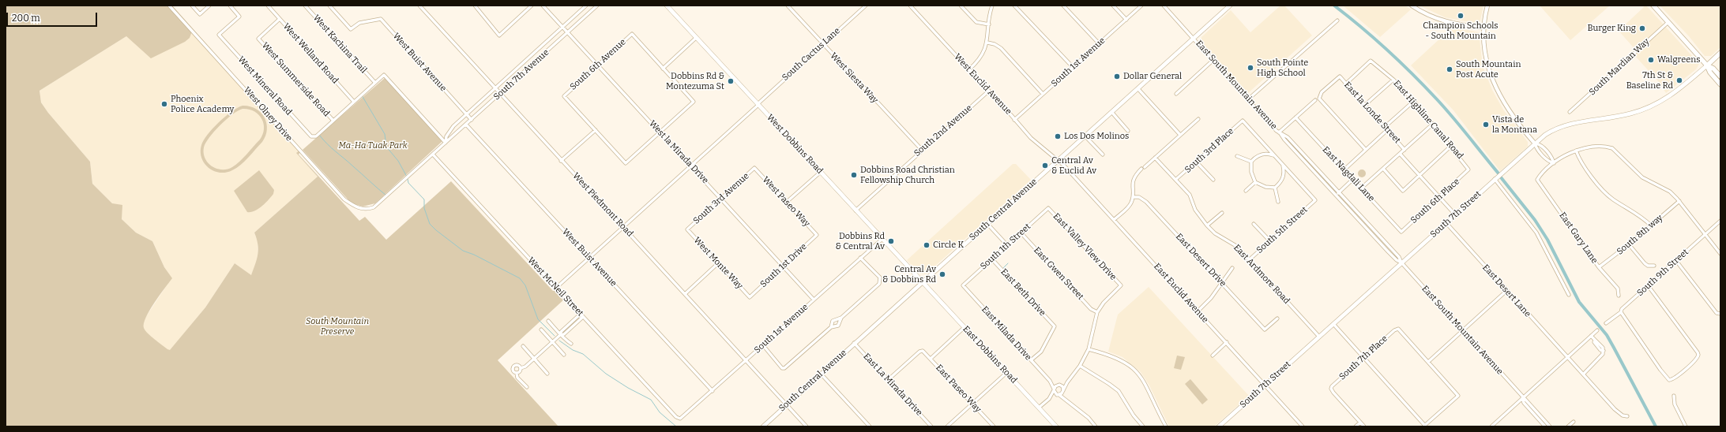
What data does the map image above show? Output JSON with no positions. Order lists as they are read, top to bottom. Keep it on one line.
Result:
{"streets":{"main road":["West Dobbins Road","South Central Avenue","South 7th Street","East Dobbins Road"],"street":["West Kachina Trail","West Welland Road","South Cactus Lane","West Buist Avenue","South 1st Avenue","South 6th Avenue","South Mardian Way","South 7th Avenue","West Siesta Way","West Summerside Road","West Euclid Avenue","East South Mountain Avenue","West Mineral Road","East la Londe Street","West Olney Drive","East Highline Canal Road","South 2nd Avenue","South 3rd Place","West la Mirada Drive","East Nagdali Lane","South 3rd Avenue","South 6th Place","West Paseo Way","West Piedmont Road","South 5th Street","South 8th way","East Gary Lane","South 1th Street","East Valley View Drive","East Desert Drive","West Monte Way","South 1st Drive","South 9th Street","East Gwen Street","East Ardmore Road","West McNeil Street","East Desert Lane","East Beth Drive","East Euclid Avenue","East Milada Drive","South 7th Place","East La Mirada Drive","East Paseo Way"]},"crossings":[["West Welland Road","West Summerside Road"],["South Cactus Lane","West Buist Avenue"],["South Cactus Lane","West Siesta Way"],["South Cactus Lane","West Dobbins Road"],["South Cactus Lane","West la Mirada Drive"],["South Cactus Lane","West Piedmont Road"],["South Cactus Lane","West McNeil Street"],["West Buist Avenue","South 1st Avenue"],["West Buist Avenue","South 7th Avenue"],["South 1st Avenue","West Euclid Avenue"],["South 1st Avenue","West Dobbins Road"],["South 1st Avenue","West la Mirada Drive"],["South 1st Avenue","West Piedmont Road"],["South 1st Avenue","West McNeil Street"],["South 6th Avenue","West la Mirada Drive"],["South 7th Avenue","West Olney Drive"],["South 7th Avenue","West la Mirada Drive"],["South 7th Avenue","West Piedmont Road"],["South 7th Avenue","West McNeil Street"],["West Siesta Way","South 2nd Avenue"],["West Summerside Road","West Mineral Road"],["West Euclid Avenue","South 2nd Avenue"],["West Euclid Avenue","South Central Avenue"],["West Euclid Avenue","East Euclid Avenue"],["East South Mountain Avenue","South Central Avenue"],["East South Mountain Avenue","South 7th Street"],["East la Londe Street","East Highline Canal Road"],["East la Londe Street","South 6th Place"],["East la Londe Street","South 7th Street"],["East Highline Canal Road","South 6th Place"],["South 2nd Avenue","West Dobbins Road"],["West Dobbins Road","South Central Avenue"],["West Dobbins Road","East Dobbins Road"],["South 3rd Place","South 5th Street"],["South 3rd Place","East Ardmore Road"],["West la Mirada Drive","South 3rd Avenue"],["West la Mirada Drive","South 1st Drive"],["East Nagdali Lane","South 6th Place"],["South 3rd Avenue","West Paseo Way"],["South 3rd Avenue","West Monte Way"],["West Paseo Way","South 1st Drive"],["West Piedmont Road","South Central Avenue"],["South Central Avenue","East Euclid Avenue"],["South Central Avenue","East Dobbins Road"],["South Central Avenue","East La Mirada Drive"],["South 7th Street","East Ardmore Road"],["South 7th Street","East Desert Lane"],["South 7th Street","East Euclid Avenue"],["South 5th Street","East Ardmore Road"],["South 8th way","East Gary Lane"],["South 1th Street","East Valley View Drive"],["South 1th Street","East Gwen Street"],["South 1th Street","East Beth Drive"],["South 1th Street","East Milada Drive"],["East Valley View Drive","East Gwen Street"],["West Monte Way","South 1st Drive"],["East Beth Drive","East Milada Drive"],["East La Mirada Drive","East Paseo Way"]],"parks":["Ma-Ha Tuak Park","South Mountain Preserve"],"places":["Champion Schools - South Mountain","Burger King","Walgreens","South Pointe High School","South Mountain Post Acute","Dollar General","7th St & Baseline Rd","Dobbins Rd & Montezuma St","Phoenix Police Academy","Vista de la Montana","Los Dos Molinos","Central Av & Euclid Av","Dobbins Road Christian Fellowship Church","Dobbins Rd & Central Av","Circle K","Central Av & Dobbins Rd"],"scale_bar":"200 m"}
